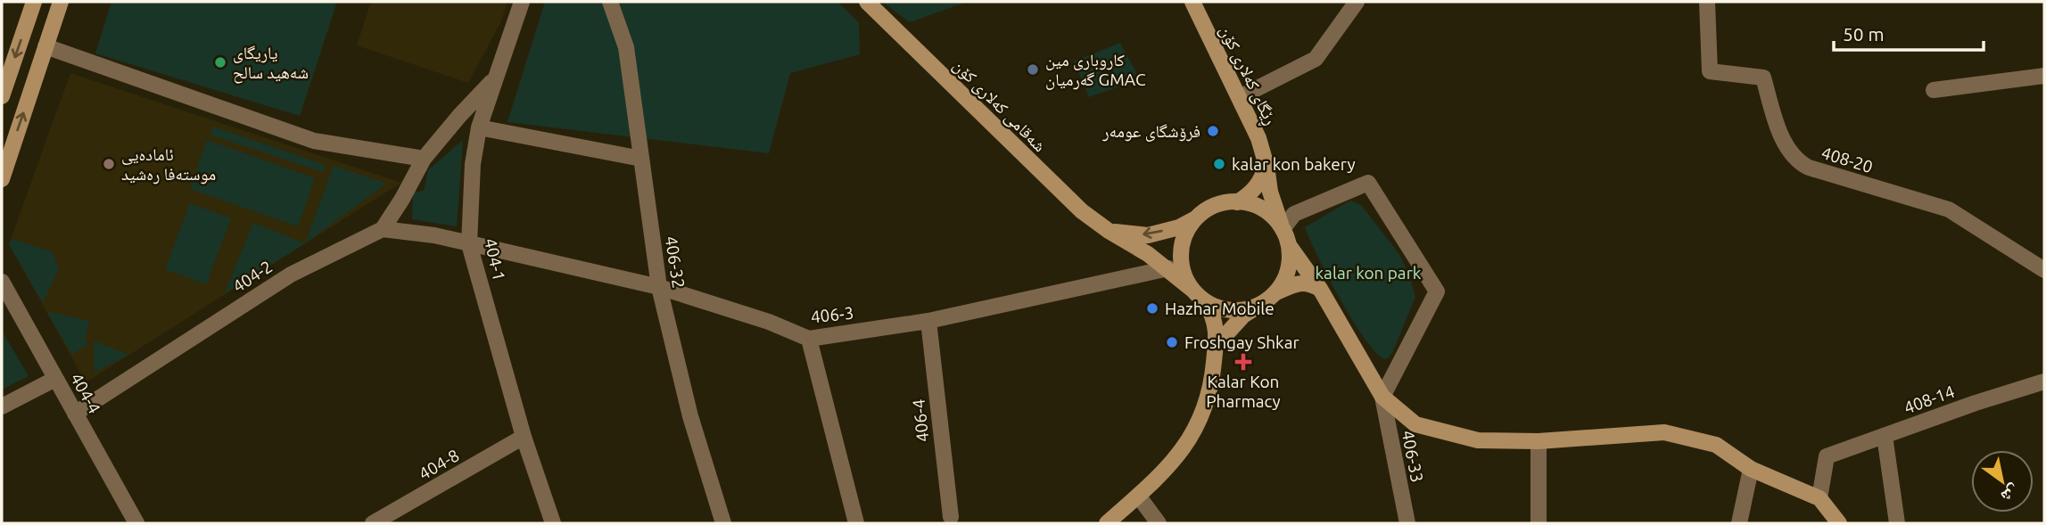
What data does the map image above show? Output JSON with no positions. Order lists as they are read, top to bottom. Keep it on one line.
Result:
{"streets":{"street":["ڕێگای کەلاری کۆن","شەقامی کەلاری کۆن","408-20","404-1","406-32","404-2","406-3","404-4","408-14","406-4","406-33","404-8"]},"crossings":[["ڕێگای کەلاری کۆن","شەقامی کەلاری کۆن"],["شەقامی کەلاری کۆن","406-3"],["404-1","406-3"],["404-1","404-8"],["406-32","406-3"],["404-2","404-4"],["406-3","406-4"]],"parks":["kalar kon park"],"places":{"other":["یاریگای شەهید سالح","کاروباری مین گەرمیان GMAC","فرۆشگای عومەر","ئامادەیی موستەفا رەشید","kalar kon bakery","Hazhar Mobile","Froshgay Shkar"],"health":["Kalar Kon Pharmacy"]},"scale_bar":"50 m","north":"bottom right"}
